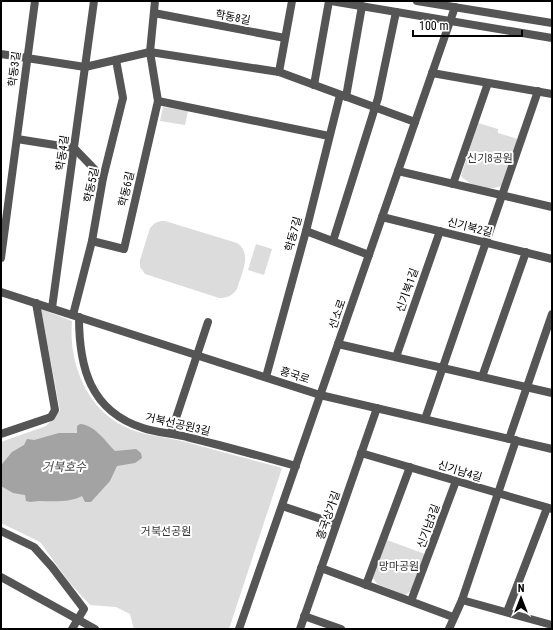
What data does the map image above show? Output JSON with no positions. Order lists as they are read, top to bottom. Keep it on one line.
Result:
{"streets":{"street":["학동8길","학동3길","학동4길","학동5길","학동6길","신기북2길","학동7길","신기북1길","선소로","흥국로","거북선공원3길","신기남4길","흥국상가길","신기남3길"]},"crossings":[["학동4길","흥국로"],["학동5길","학동6길"],["학동5길","흥국로"],["학동5길","거북선공원3길"],["신기북2길","신기북1길"],["신기북2길","선소로"],["학동7길","흥국로"],["선소로","흥국로"],["선소로","거북선공원3길"],["흥국로","거북선공원3길"],["흥국로","흥국상가길"],["신기남4길","흥국상가길"],["신기남4길","신기남3길"]],"water":["거북호수"],"parks":["신기8공원","거북선공원","망마공원"],"scale_bar":"100 m","north":"top"}
